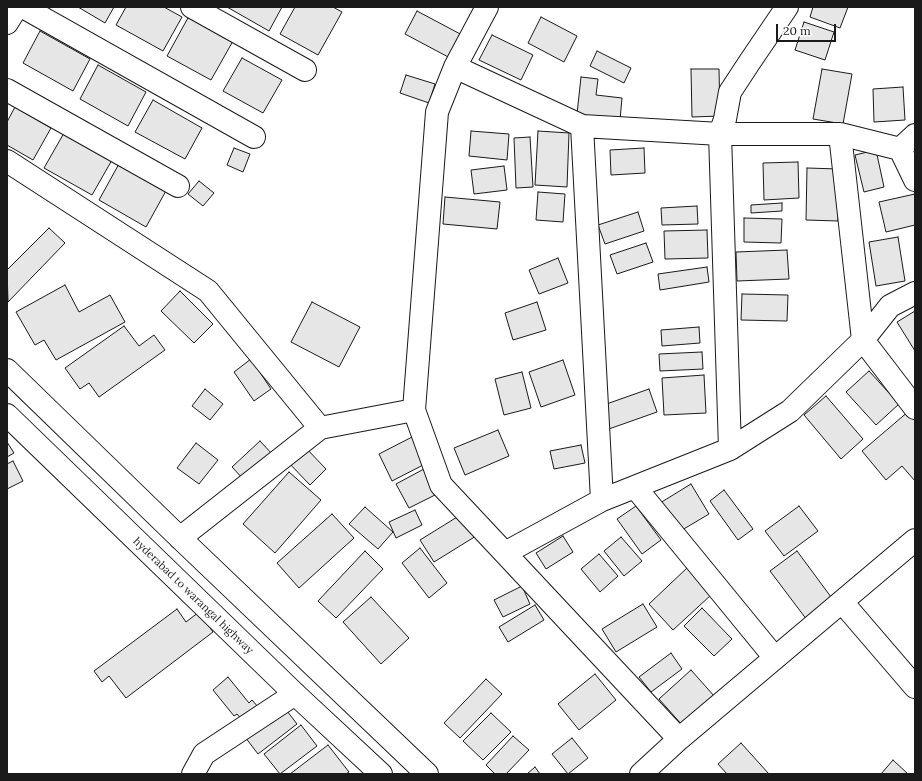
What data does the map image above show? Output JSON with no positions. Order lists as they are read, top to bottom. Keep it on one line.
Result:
{"streets":{"street":["hyderabad to warangal highway"]},"scale_bar":"20 m"}
